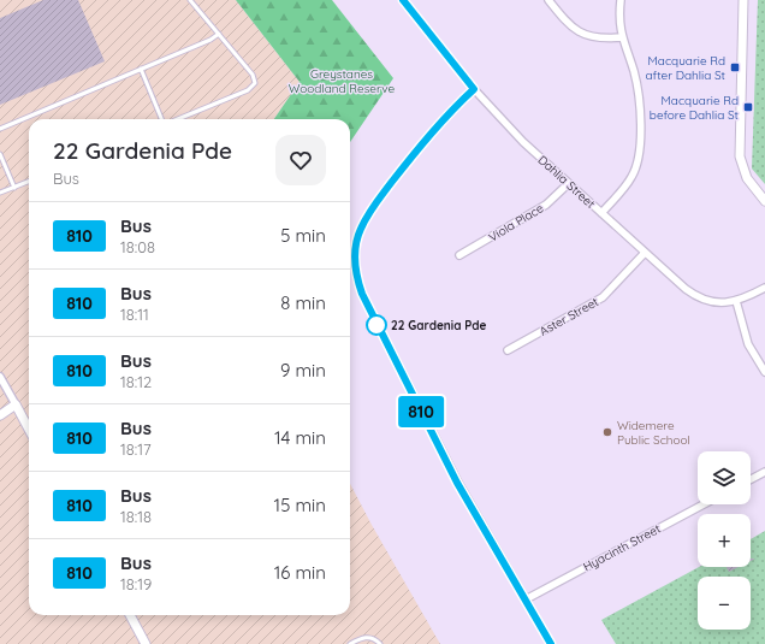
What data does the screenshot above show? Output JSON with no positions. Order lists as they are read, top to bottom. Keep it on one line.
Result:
{"streets":{"street":["Dahlia Street","Viola Place","Aster Street","Hyacinth Street"]},"crossings":[["Dahlia Street","Viola Place"],["Dahlia Street","Aster Street"]],"parks":["Greystanes Woodland Reserve"],"places":{"transit":["Macquarie Rd after Dahlia St","Macquarie Rd before Dahlia St"],"other":["22 Gardenia Pde","Widemere Public School"]},"lines":["bus line 810"],"page":{"on_map":"810","heading":["22 Gardenia Pde","Bus"],"list":[{"mark":"810","name":"Bus","note":"18:08","value":"5 min"},{"mark":"810","name":"Bus","note":"18:11","value":"8 min"},{"mark":"810","name":"Bus","note":"18:12","value":"9 min"},{"mark":"810","name":"Bus","note":"18:17","value":"14 min"},{"mark":"810","name":"Bus","note":"18:18","value":"15 min"},{"mark":"810","name":"Bus","note":"18:19","value":"16 min"}],"map_buttons":["+","−"]}}
